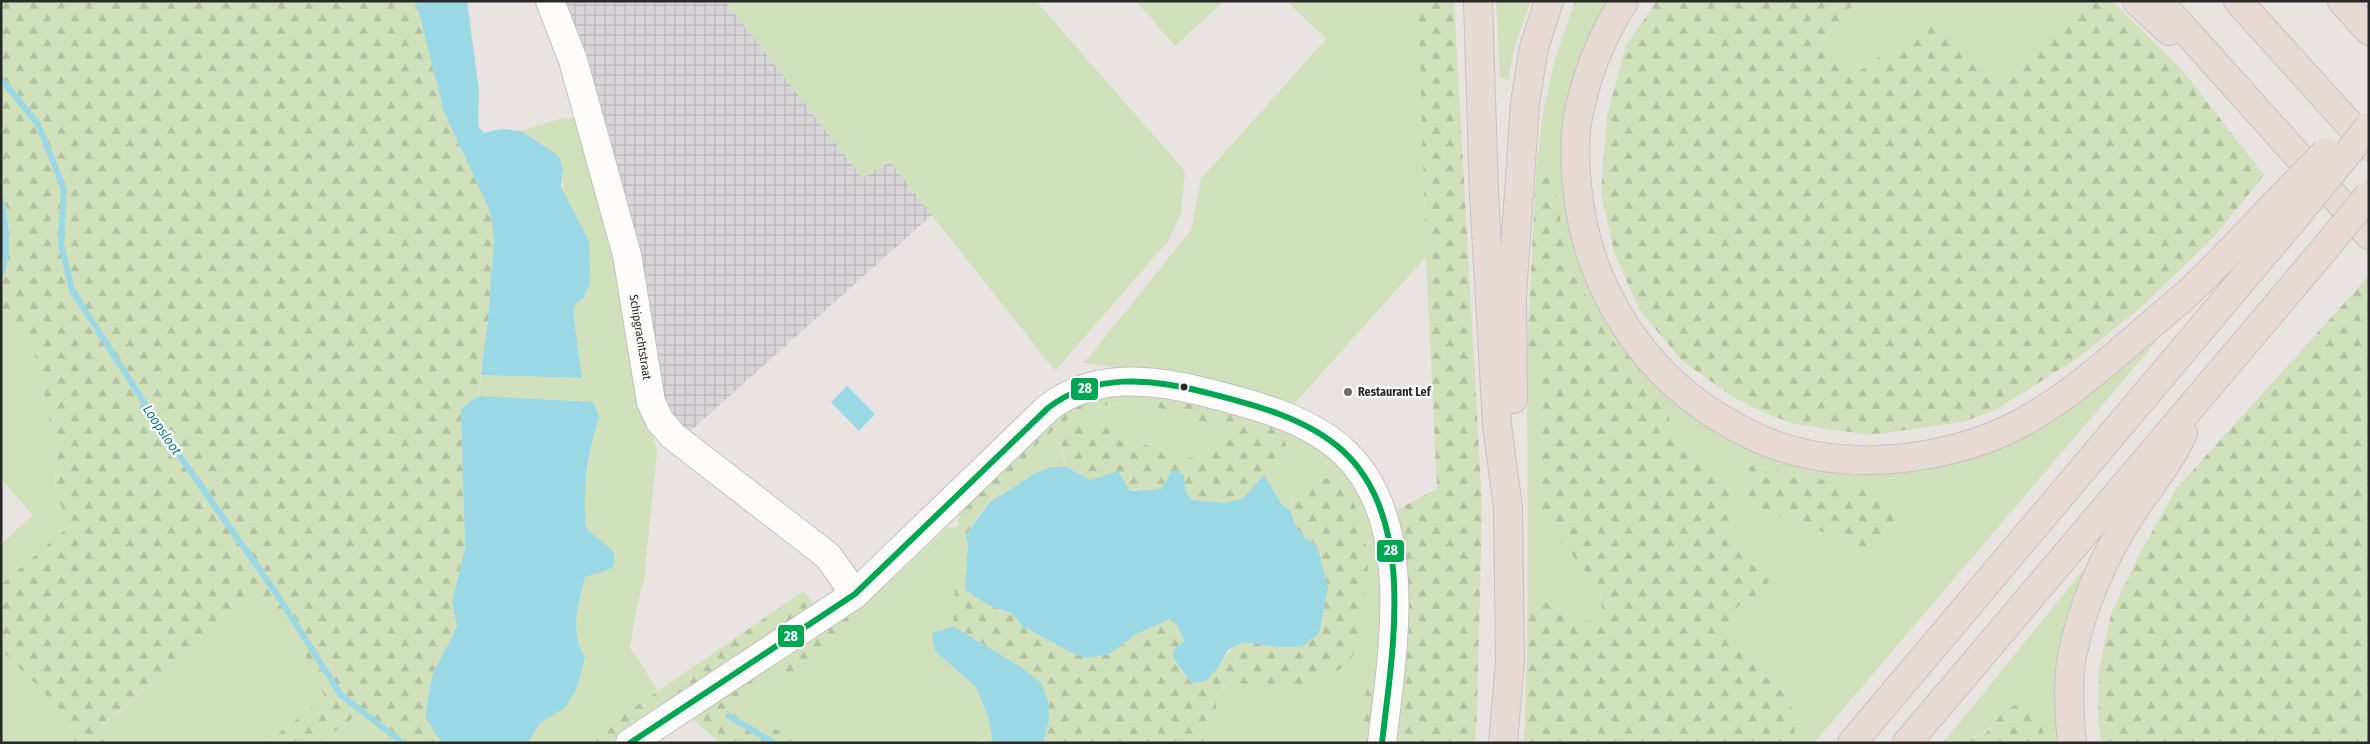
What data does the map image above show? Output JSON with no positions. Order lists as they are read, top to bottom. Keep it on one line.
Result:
{"streets":{"street":["Schipgrachtstraat"]},"water":["Loopsloot"],"places":["Restaurant Lef"],"lines":["transit line 28"]}
